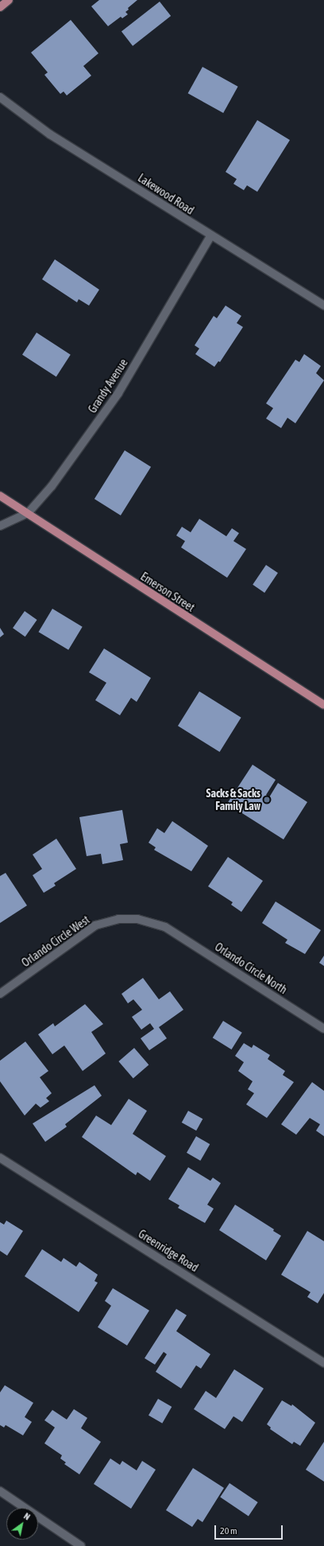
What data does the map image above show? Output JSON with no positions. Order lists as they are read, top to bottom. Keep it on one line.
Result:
{"streets":{"main road":["Emerson Street"],"street":["Lakewood Road","Grandy Avenue","Orlando Circle West","Orlando Circle North","Greenridge Road"]},"crossings":[["Lakewood Road","Grandy Avenue"],["Grandy Avenue","Emerson Street"],["Orlando Circle West","Orlando Circle North"]],"places":["Sacks & Sacks Family Law"],"scale_bar":"20 m","north":"top right"}
